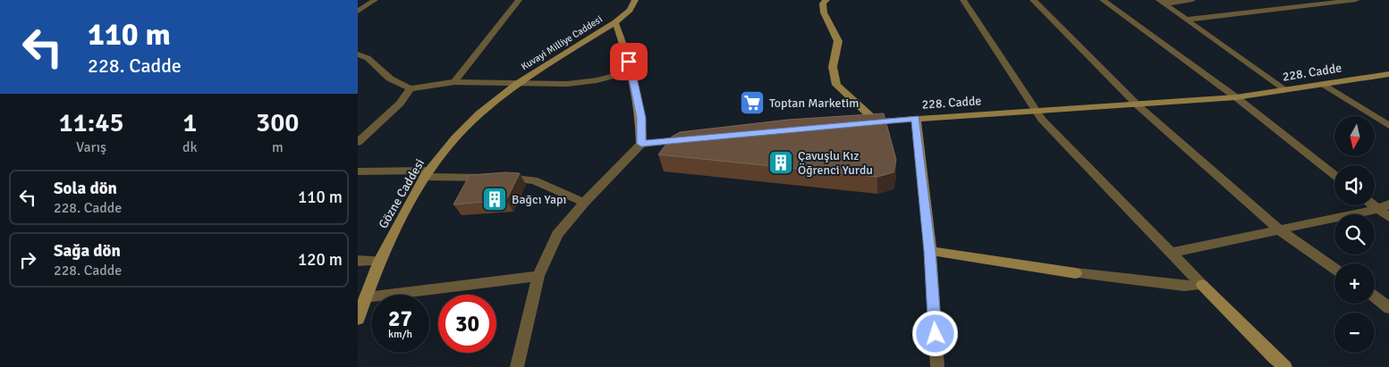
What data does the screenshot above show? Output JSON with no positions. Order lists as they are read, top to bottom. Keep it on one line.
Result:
{"streets":{"street":["Kuvayi Milliye Caddesi","228. Cadde","Gözne Caddesi"]},"crossings":[["Kuvayi Milliye Caddesi","Gözne Caddesi"]],"places":{"supermarket":["Toptan Marketim"],"building":["Çavuşlu Kız Öğrenci Yurdu","Bağcı Yapı"]},"north":"bottom","page":{"turn":["110 m","228. Cadde"],"eta":["11:45","Varış","1","dk","300","m"],"map_buttons":["+","−"],"list":[{"name":"Sola dön","note":"228. Cadde","value":"110 m"},{"name":"Sağa dön","note":"228. Cadde","value":"120 m"}],"speed":"27 km/h","limit":"30"}}
